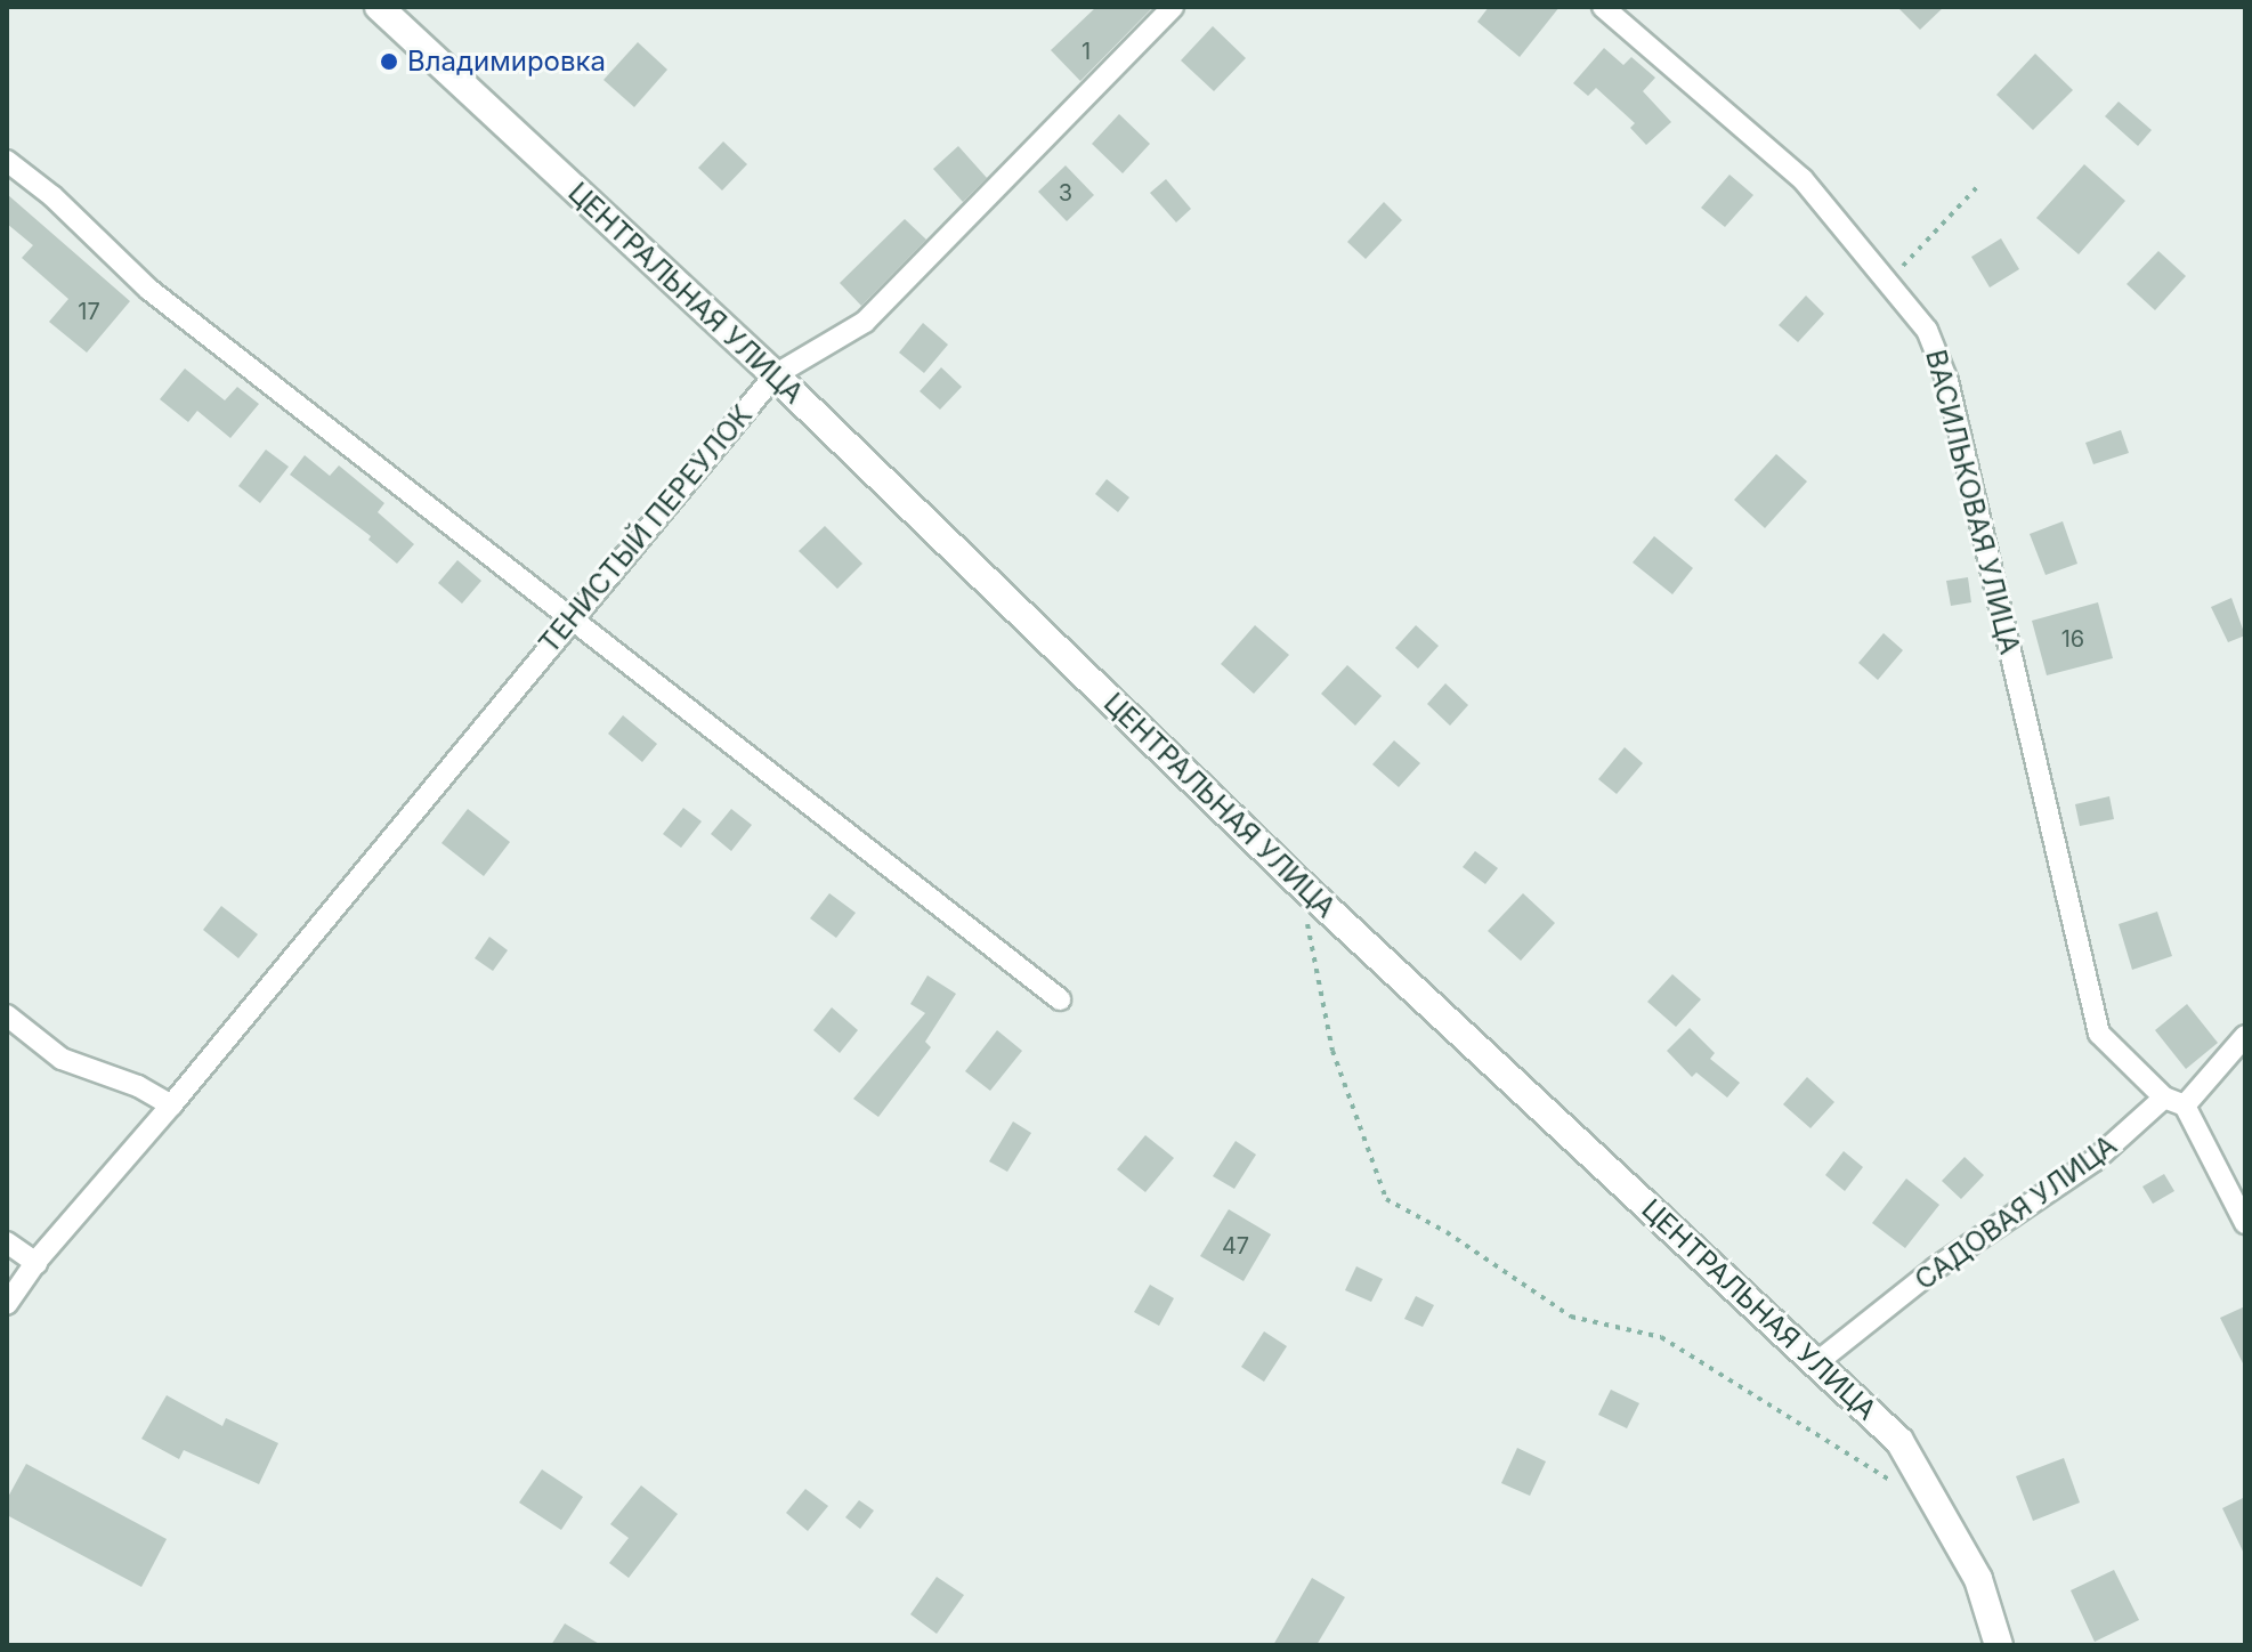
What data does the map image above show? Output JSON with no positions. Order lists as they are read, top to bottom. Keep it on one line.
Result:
{"streets":{"street":["ЦЕНТРАЛЬНАЯ УЛИЦА","ВАСИЛЬКОВАЯ УЛИЦА","ТЕНИСТЫЙ ПЕРЕУЛОК","САДОВАЯ УЛИЦА"]},"crossings":[["ЦЕНТРАЛЬНАЯ УЛИЦА","ТЕНИСТЫЙ ПЕРЕУЛОК"],["ЦЕНТРАЛЬНАЯ УЛИЦА","САДОВАЯ УЛИЦА"],["ВАСИЛЬКОВАЯ УЛИЦА","САДОВАЯ УЛИЦА"]],"places":["Владимировка"],"house_numbers":["1","3","17","16","47"]}
